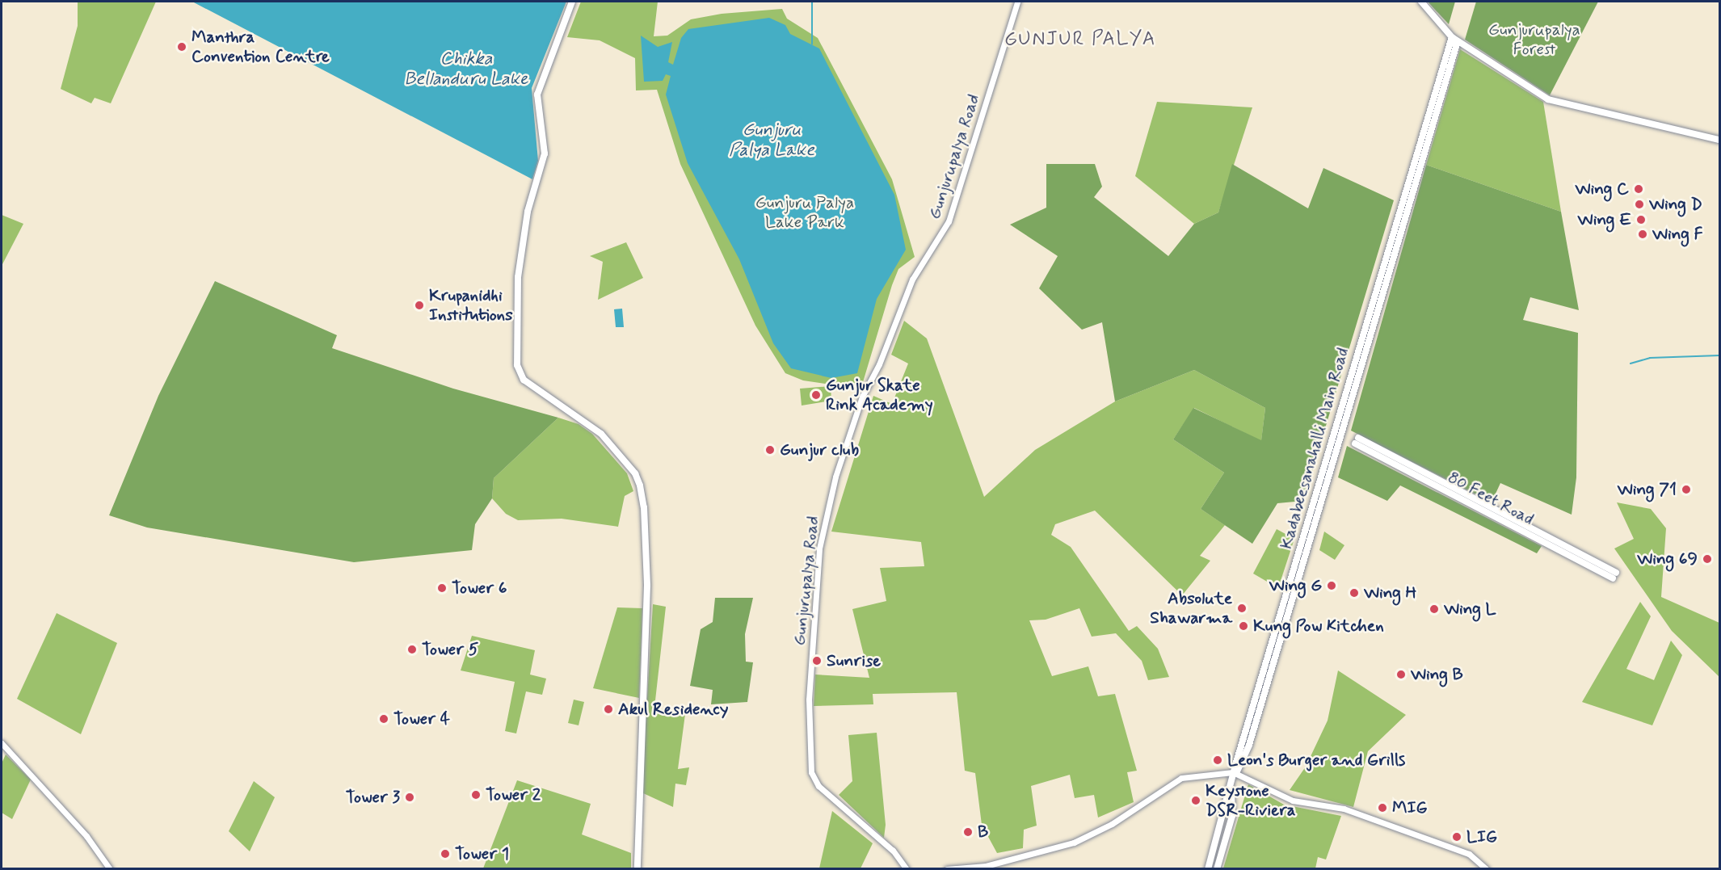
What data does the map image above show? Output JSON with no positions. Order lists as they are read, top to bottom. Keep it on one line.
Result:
{"streets":{"main road":["Kadabeesanahalli Main Road","80 Feet Road"],"street":["Gunjurupalya Road"]},"districts":["GUNJUR PALYA"],"water":["Chikka Bellanduru Lake","Gunjuru Palya Lake"],"parks":["Gunjurupalya Forest","Gunjuru Palya Lake Park"],"places":["Manthra Convention Centre","Wing C","Wing D","Wing E","Wing F","Krupanidhi Institutions","Gunjur Skate Rink Academy","Gunjur club","Wing 71","Wing 69","Wing G","Tower 6","Wing H","Absolute Shawarma","Wing L","Kung Pow Kitchen","Tower 5","Sunrise","Wing B","Akul Residency","Tower 4","Leon's Burger and Grills","Tower 2","Tower 3","Keystone DSR-Riviera","MIG","B","LIG","Tower 1"]}
